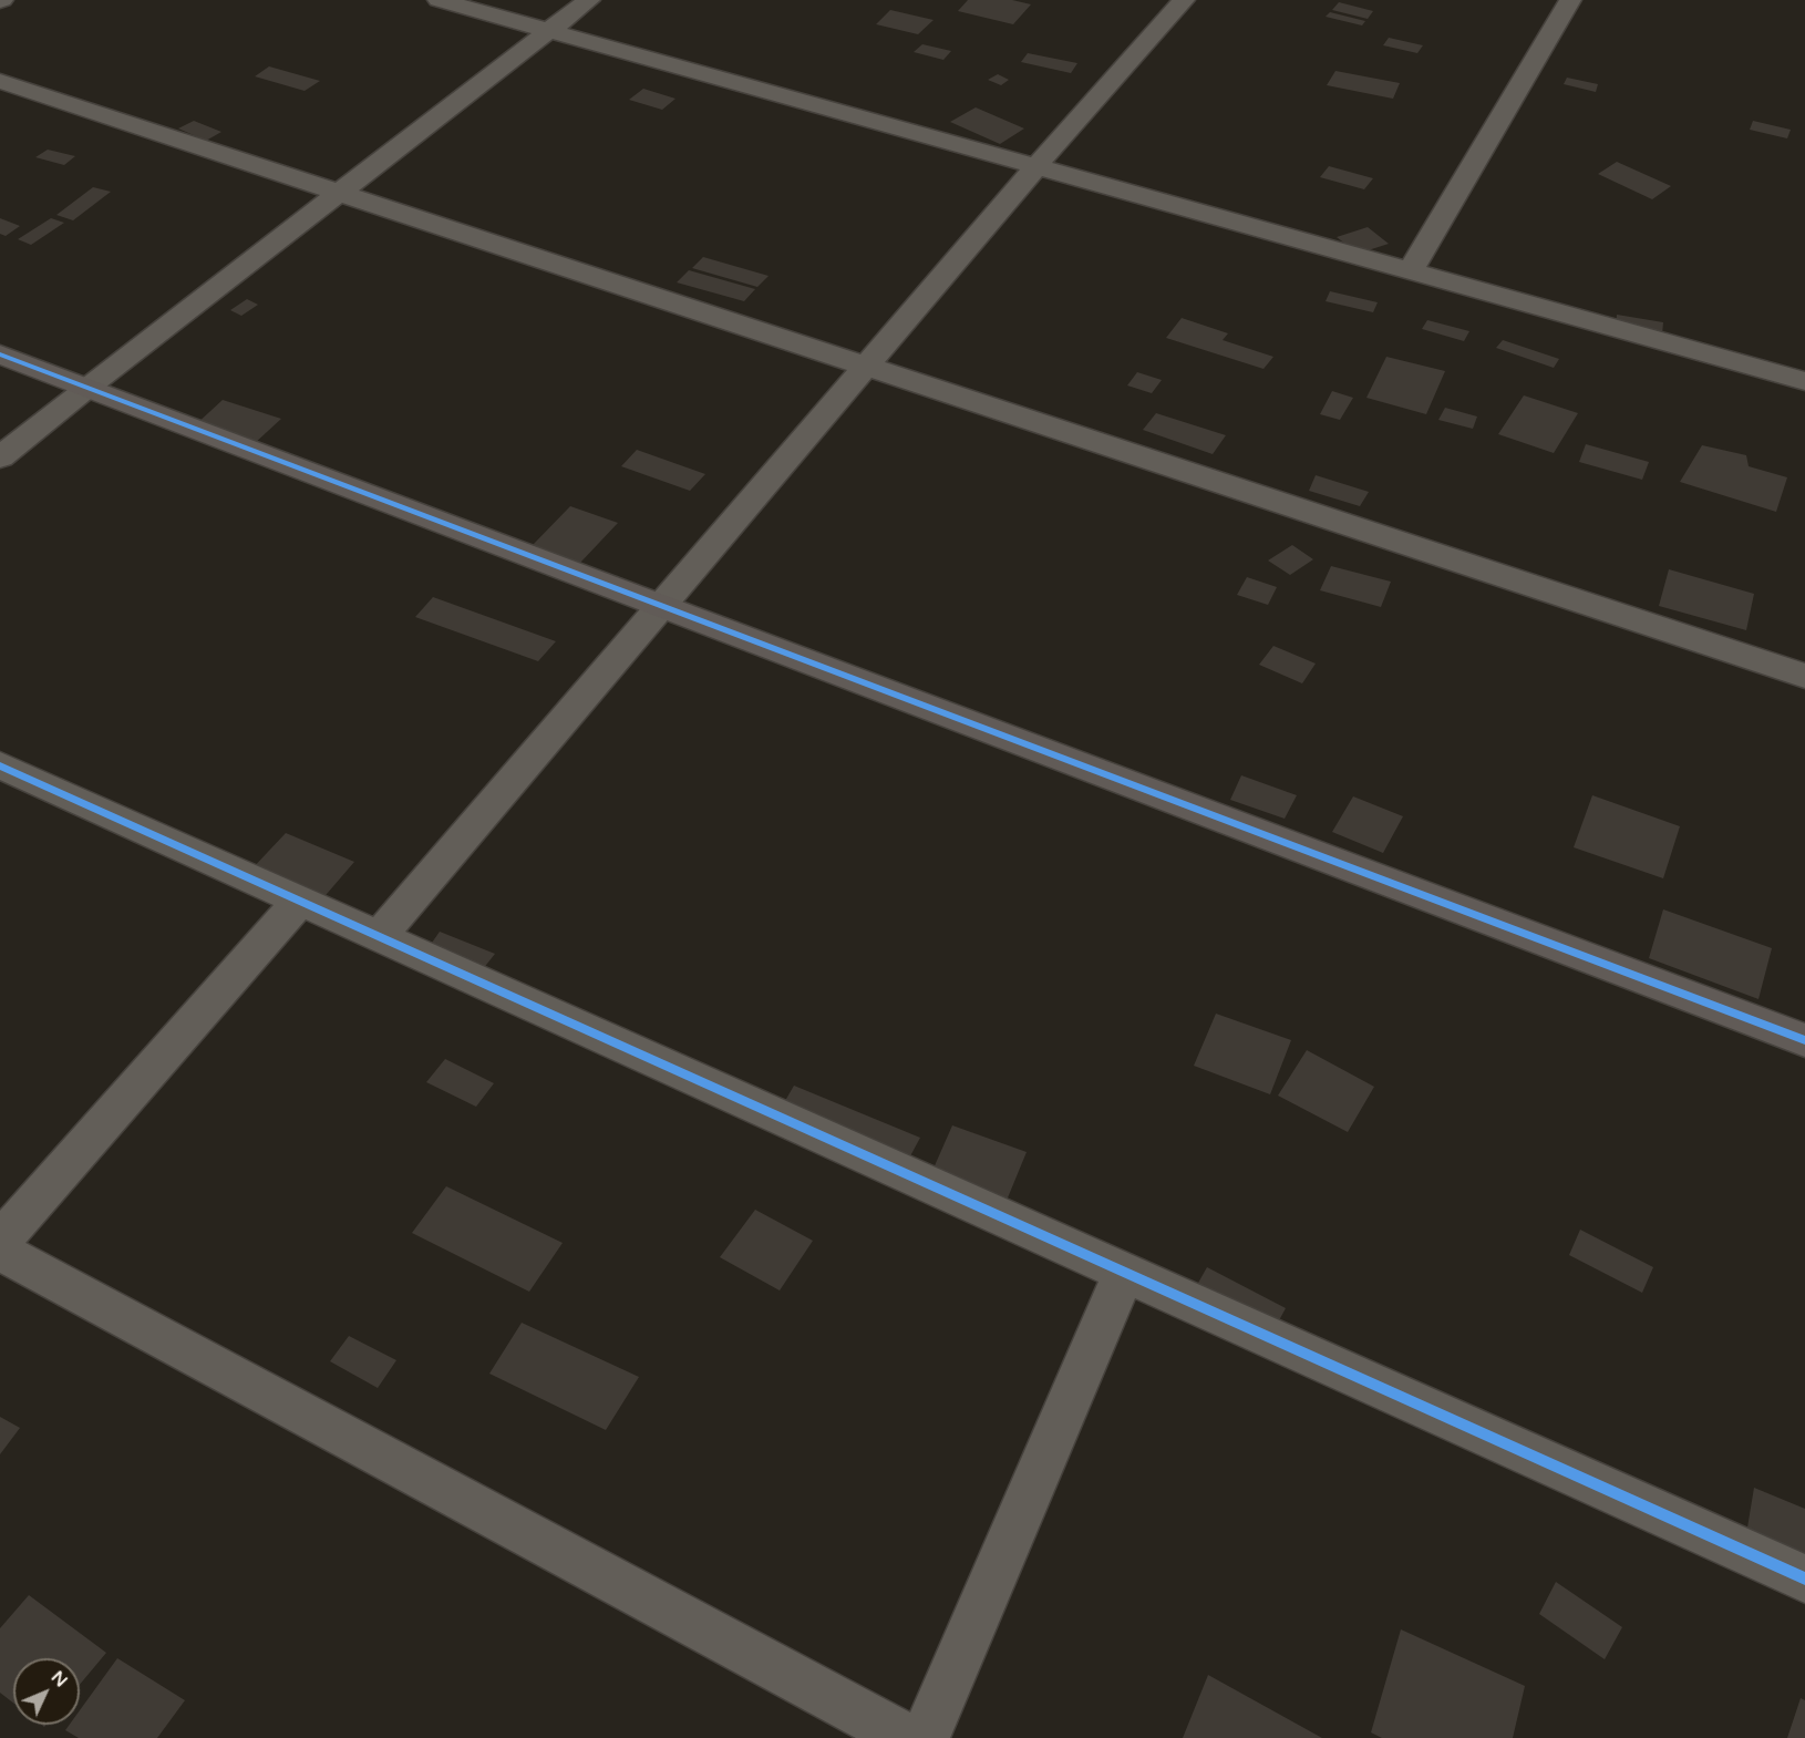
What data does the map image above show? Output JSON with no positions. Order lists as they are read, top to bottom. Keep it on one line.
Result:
{"north":"top right"}
